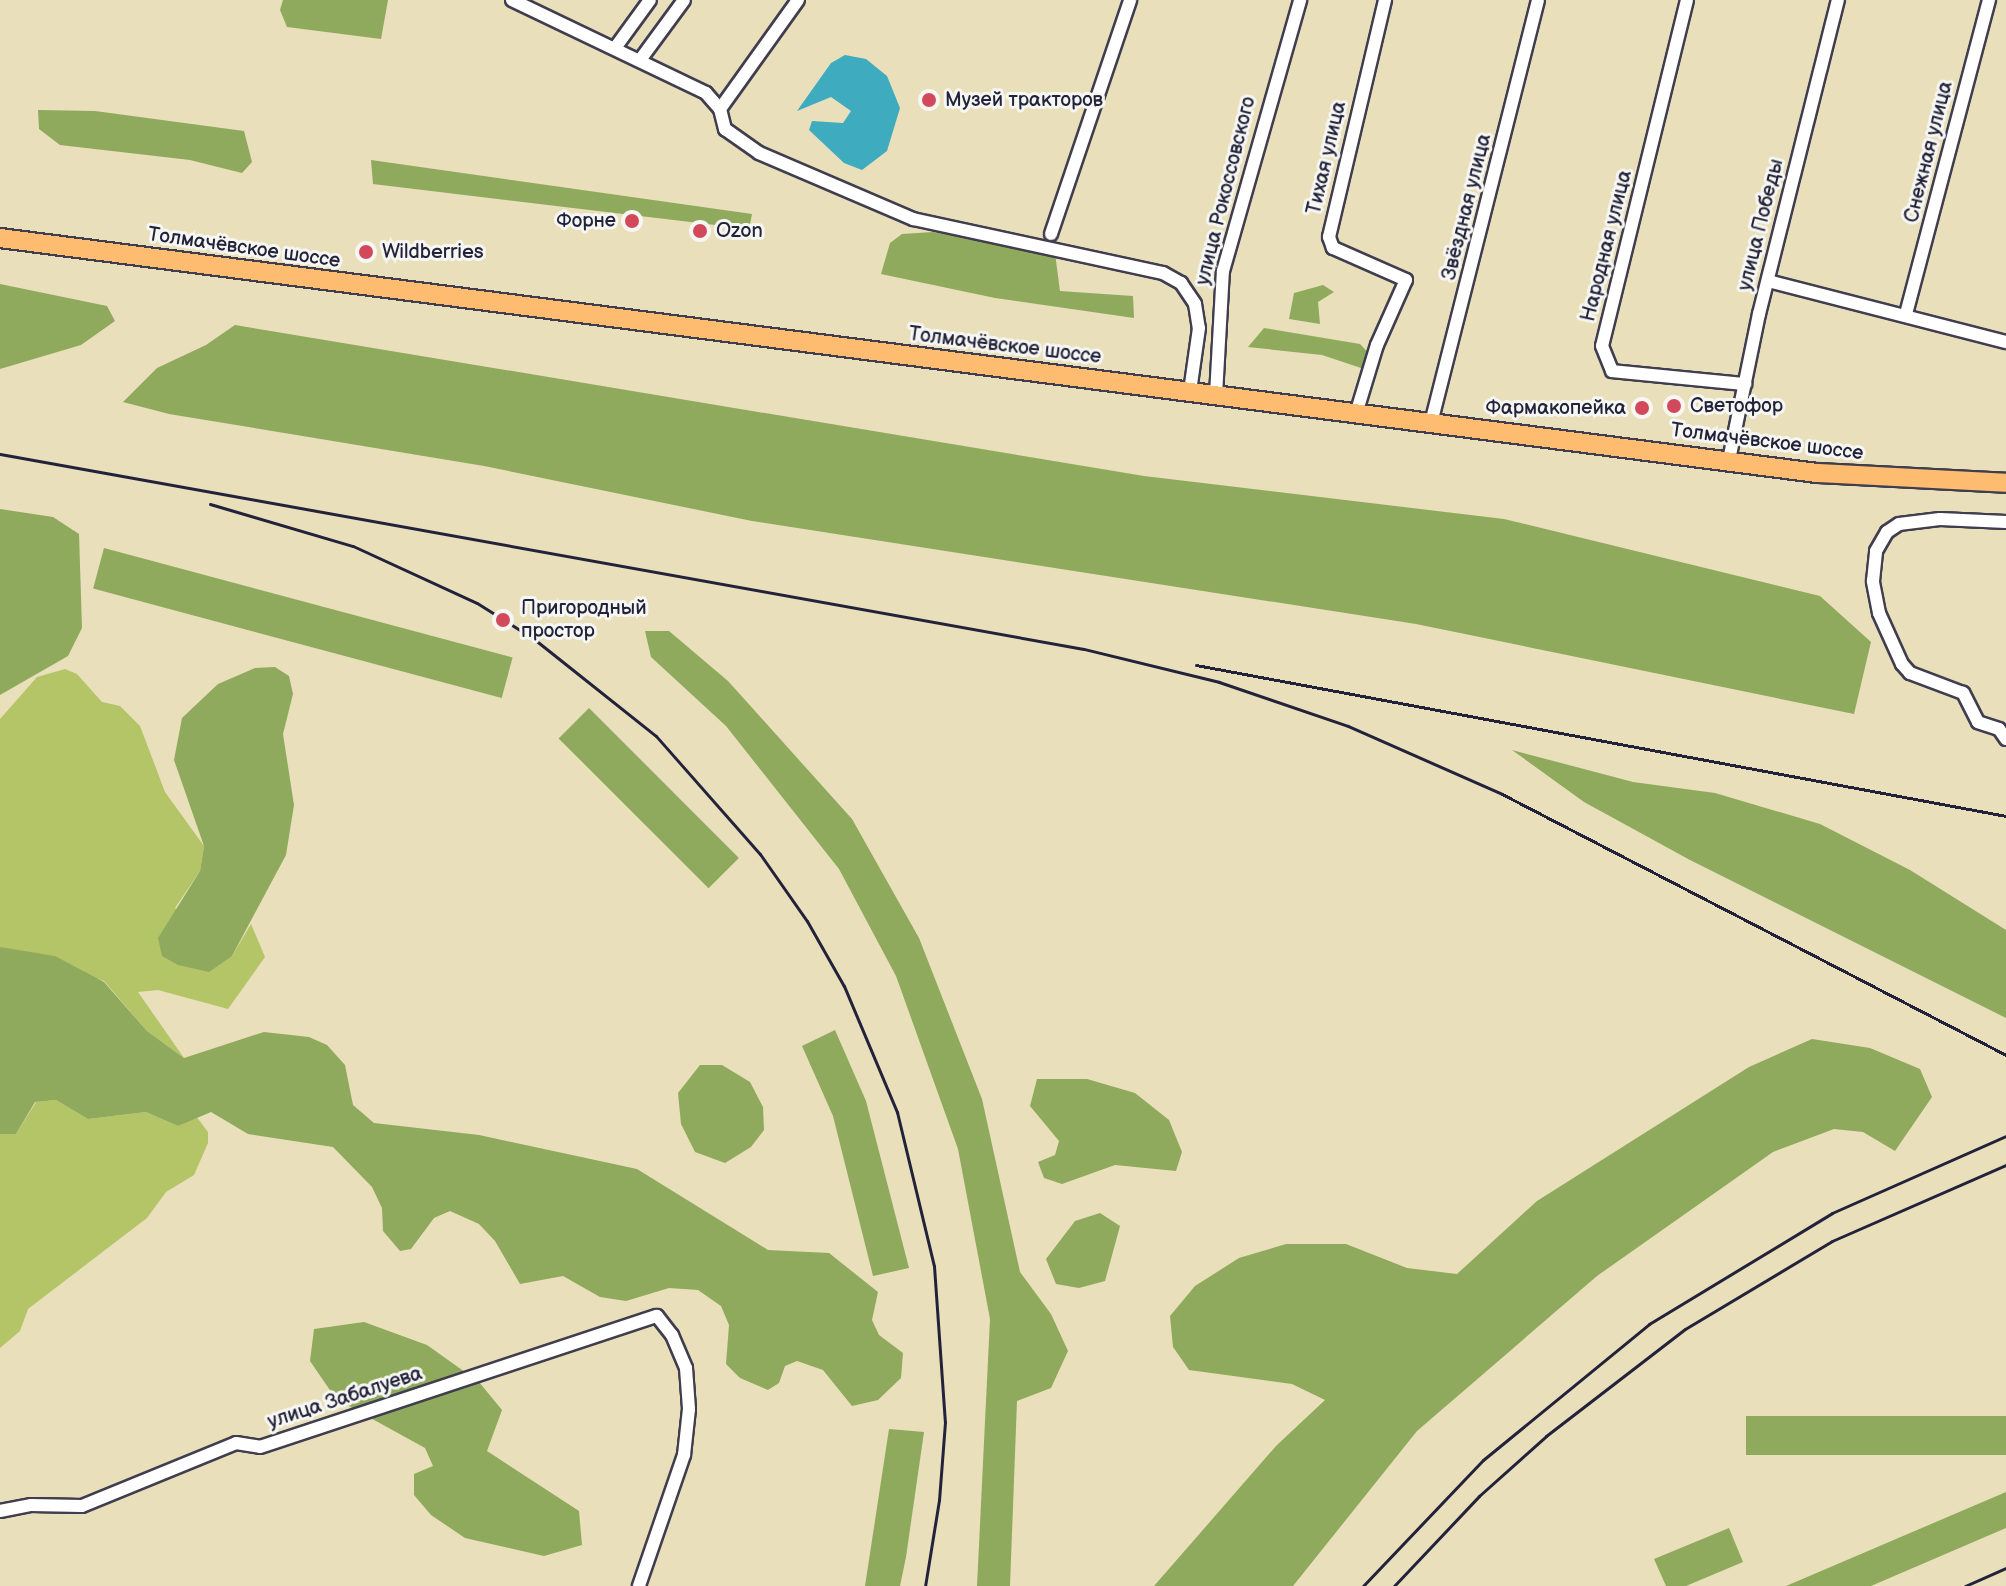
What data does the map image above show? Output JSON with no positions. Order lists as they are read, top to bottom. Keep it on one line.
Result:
{"streets":{"main road":["Толмачёвское шоссе"],"street":["Снежная улица","Тихая улица","улица Рокоссовского","Звёздная улица","улица Победы","Народная улица","улица Забалуева"]},"crossings":[["Тихая улица","Толмачёвское шоссе"],["улица Рокоссовского","Толмачёвское шоссе"],["Звёздная улица","Толмачёвское шоссе"],["улица Победы","Народная улица"],["улица Победы","Толмачёвское шоссе"]],"places":["Музей тракторов","Форне","Ozon","Wildberries","Светофор","Фармакопейка","Пригородный простор"]}
